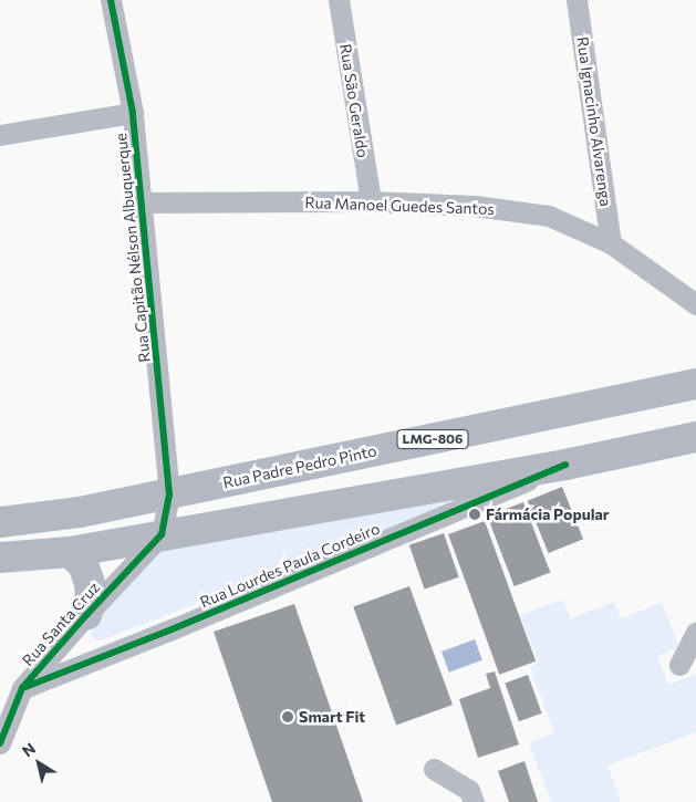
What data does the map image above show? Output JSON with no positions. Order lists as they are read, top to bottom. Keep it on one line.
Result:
{"streets":{"highway":["LMG-806","Rua Padre Pedro Pinto"],"street":["Rua São Geraldo","Rua Ignacinho Alvarenga","Rua Manoel Guedes Santos","Rua Capitão Nélson Albuquerque","Rua Lourdes Paula Cordeiro","Rua Santa Cruz"]},"crossings":[["Rua São Geraldo","Rua Manoel Guedes Santos"],["Rua Ignacinho Alvarenga","Rua Manoel Guedes Santos"],["Rua Manoel Guedes Santos","Rua Capitão Nélson Albuquerque"],["Rua Capitão Nélson Albuquerque","Rua Padre Pedro Pinto"],["Rua Capitão Nélson Albuquerque","Rua Santa Cruz"],["Rua Lourdes Paula Cordeiro","Rua Santa Cruz"]],"places":["Fármácia Popular","Smart Fit"],"north":"top left"}
